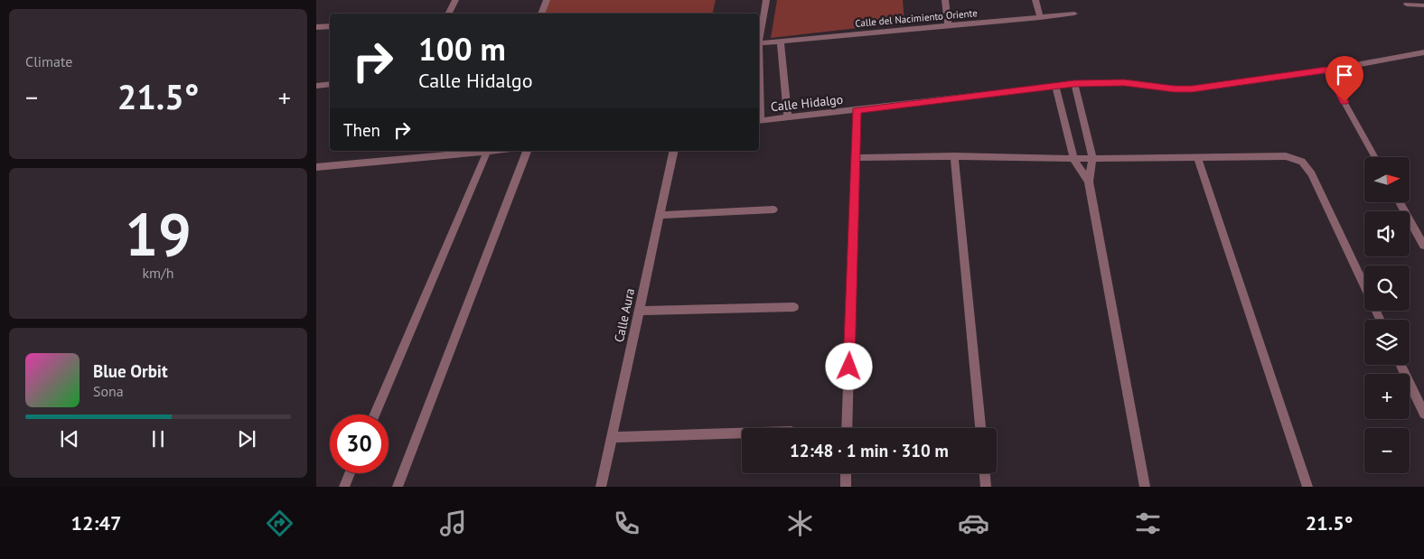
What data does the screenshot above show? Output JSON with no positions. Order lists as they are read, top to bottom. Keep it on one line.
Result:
{"streets":{"street":["Calle del Nacimiento Oriente","Calle Hidalgo","Calle Aura"]},"north":"right","page":{"tile":["Climate",["19","km/h"]],"turn":["100 m","Calle Hidalgo"],"heat":["−","21.5°","+"],"then":"Then","map_buttons":["+","−"],"song":["Blue Orbit","Sona"],"limit":"30","trip":"12:48 · 1 min · 310 m","tabs":["12:47","21.5°"]}}
